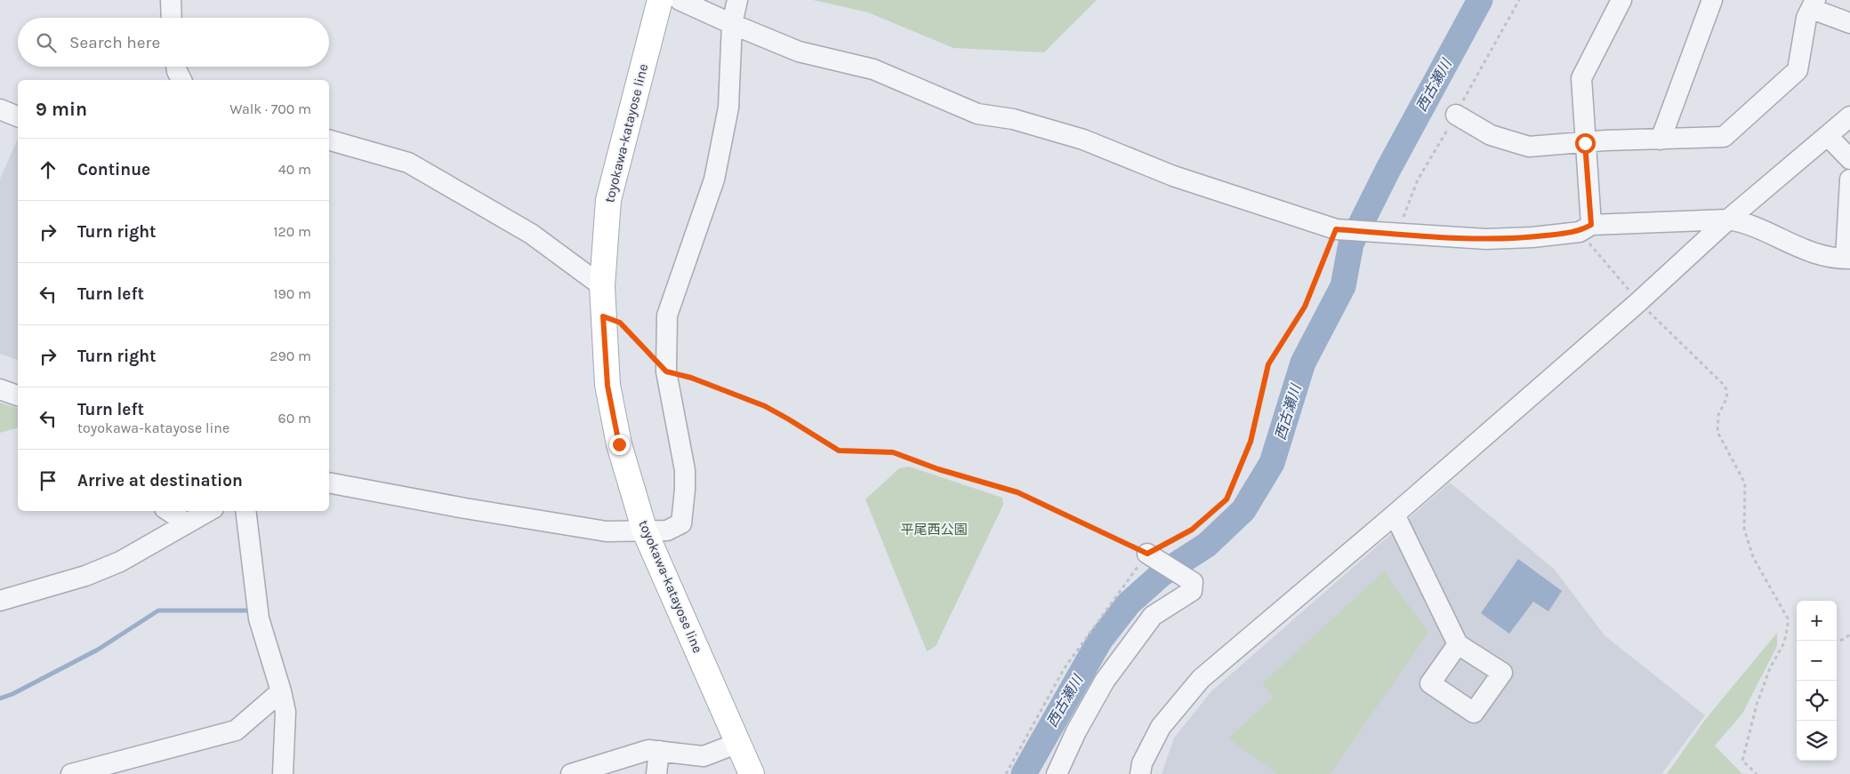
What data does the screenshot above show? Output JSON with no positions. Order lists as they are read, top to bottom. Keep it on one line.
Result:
{"streets":{"main road":["toyokawa-katayose line"]},"water":["西古瀬川"],"parks":["平尾西公園"],"page":{"search":"Search here","heading":["9 min","Walk · 700 m"],"list":[["Continue","40 m"],["Turn right","120 m"],["Turn left","190 m"],["Turn right","290 m"],["Turn left","toyokawa-katayose line","60 m"],"Arrive at destination"],"map_buttons":["+","−"]}}
